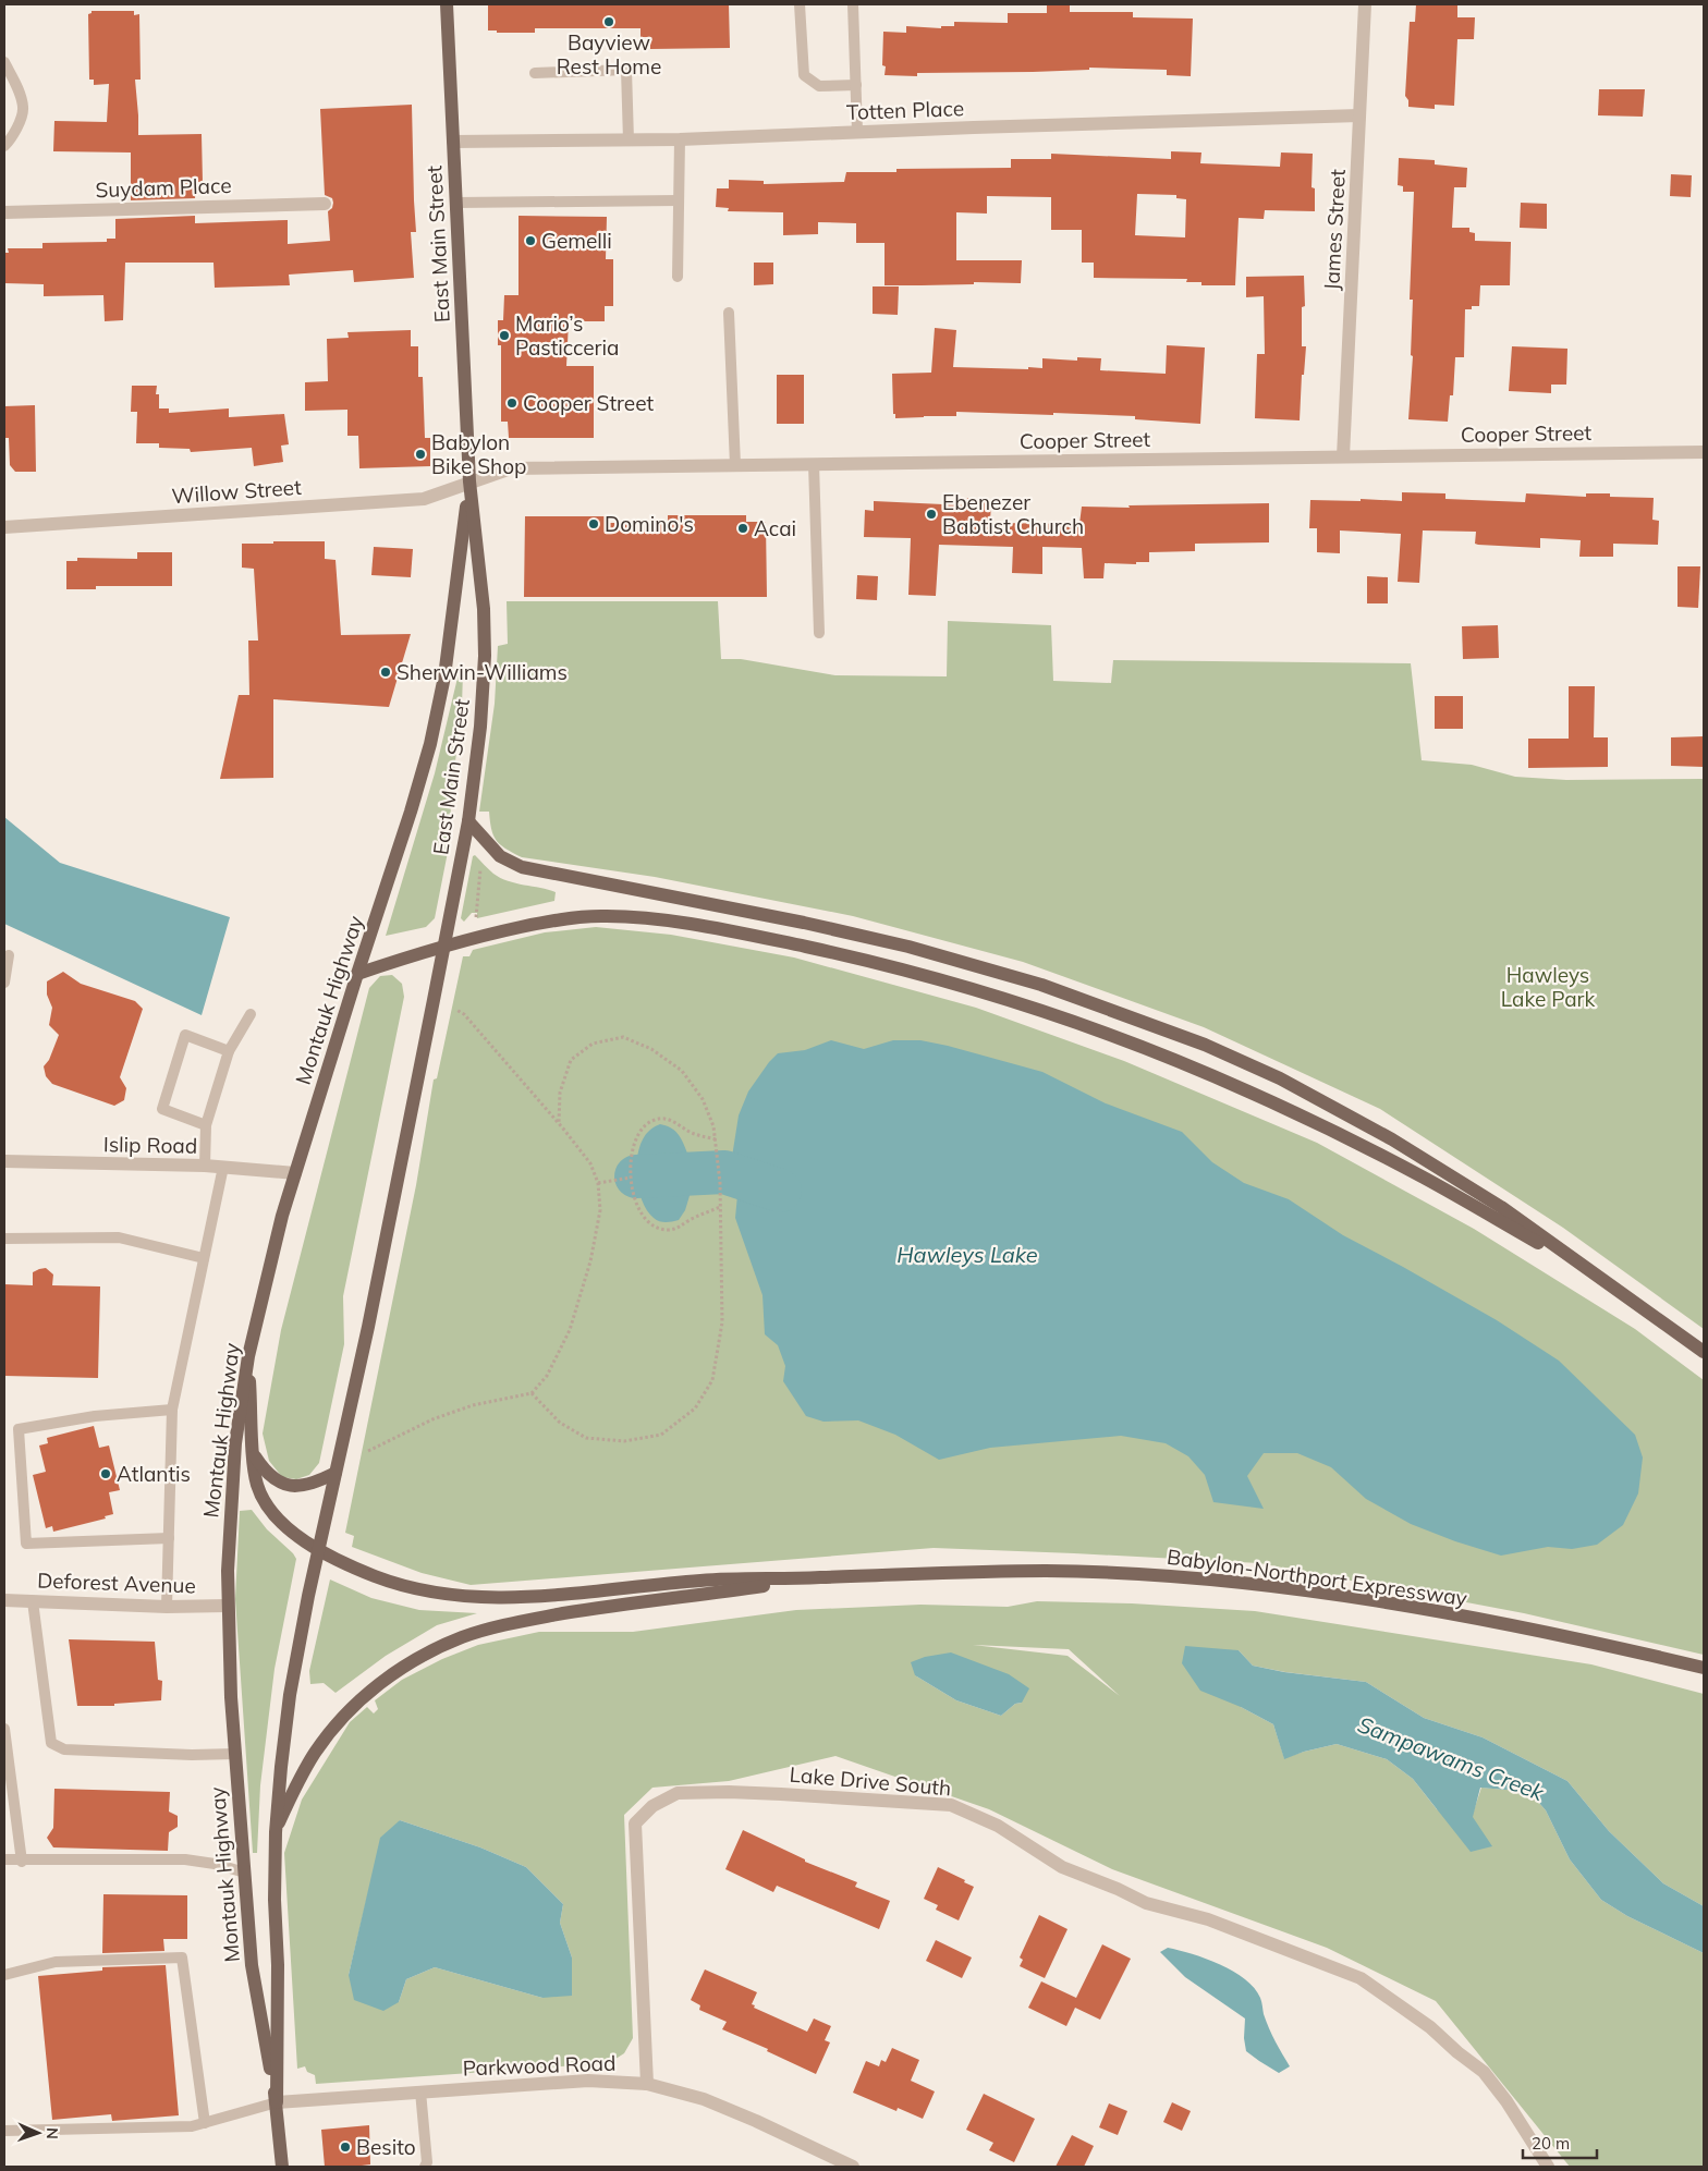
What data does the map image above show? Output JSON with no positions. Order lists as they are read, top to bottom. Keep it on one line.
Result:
{"streets":{"main road":["East Main Street","Montauk Highway","Babylon-Northport Expressway"],"street":["Totten Place","Suydam Place","James Street","Cooper Street","Willow Street","Islip Road","Deforest Avenue","Lake Drive South","Parkwood Road"]},"crossings":[["Totten Place","James Street"],["Totten Place","East Main Street"],["James Street","Cooper Street"],["East Main Street","Cooper Street"],["East Main Street","Willow Street"],["East Main Street","Montauk Highway"],["Cooper Street","Willow Street"],["Montauk Highway","Islip Road"],["Montauk Highway","Deforest Avenue"],["Montauk Highway","Parkwood Road"],["Lake Drive South","Parkwood Road"]],"water":["Hawleys Lake","Sampawams Creek"],"parks":["Hawleys Lake Park"],"places":["Bayview Rest Home","Gemelli","Mario’s Pasticceria","Cooper Street","Babylon Bike Shop","Ebenezer Babtist Church","Domino's","Acai","Sherwin-Williams","Atlantis","Besito"],"scale_bar":"20 m","north":"right"}
